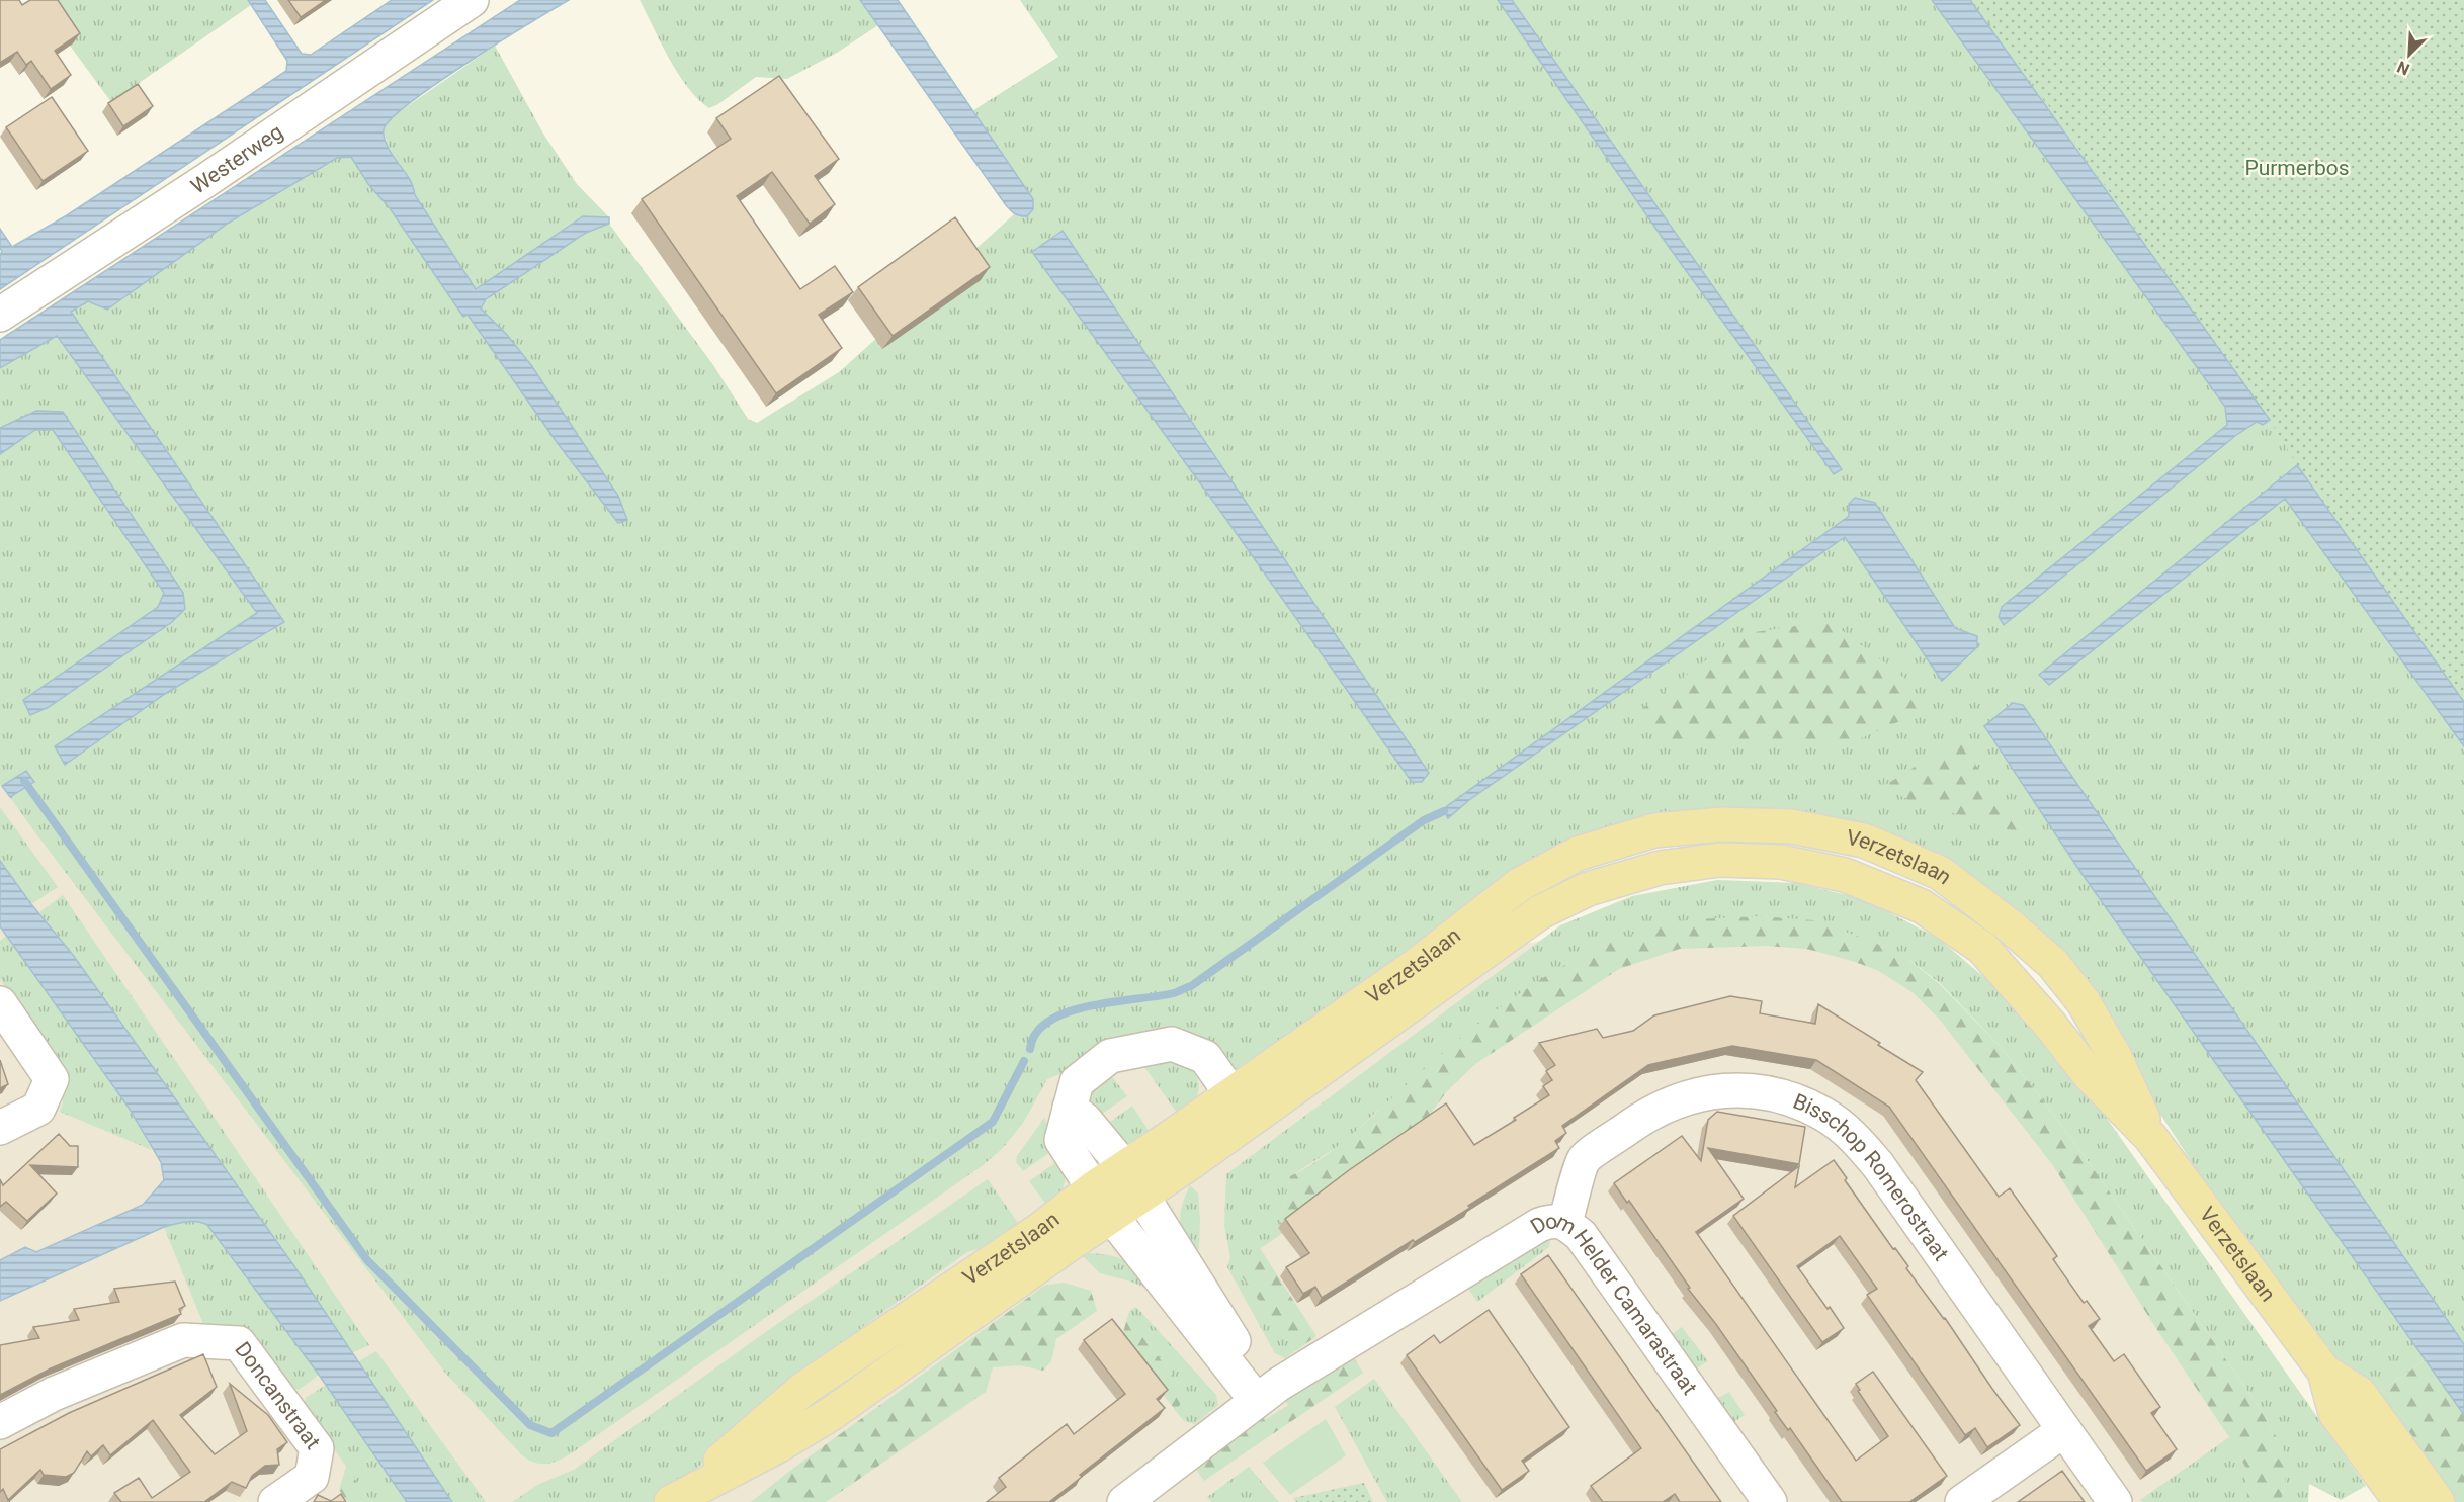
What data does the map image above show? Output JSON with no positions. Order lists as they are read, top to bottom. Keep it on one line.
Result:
{"streets":{"main road":["Verzetslaan"],"street":["Westerweg","Bisschop Romerostraat","Dom Helder Camarastraat","Doncanstraat"]},"crossings":[["Bisschop Romerostraat","Dom Helder Camarastraat"]],"parks":["Purmerbos"],"north":"bottom left"}
